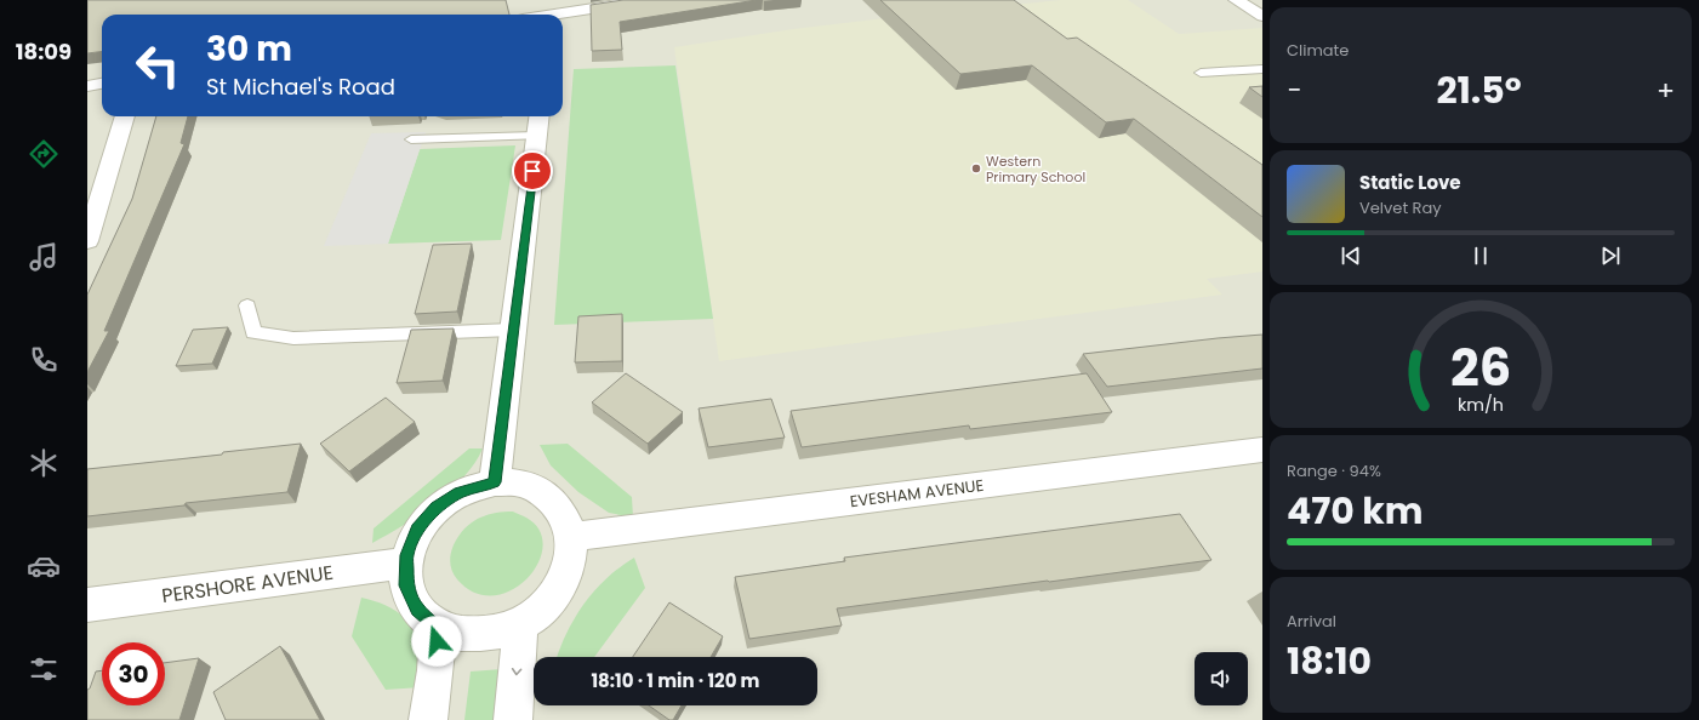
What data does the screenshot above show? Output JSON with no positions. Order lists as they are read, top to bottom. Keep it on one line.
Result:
{"streets":{"street":["EVESHAM AVENUE","PERSHORE AVENUE"]},"crossings":[["EVESHAM AVENUE","PERSHORE AVENUE"]],"places":["Western Primary School"],"page":{"tabs":"18:09","tile":["Climate",["Range · 94%","470 km"],["Arrival","18:10"]],"turn":["30 m","St Michael's Road"],"heat":["−","21.5°","+"],"song":["Static Love","Velvet Ray"],"limit":"30","trip":"18:10 · 1 min · 120 m","gauge":["26","km/h"]}}
